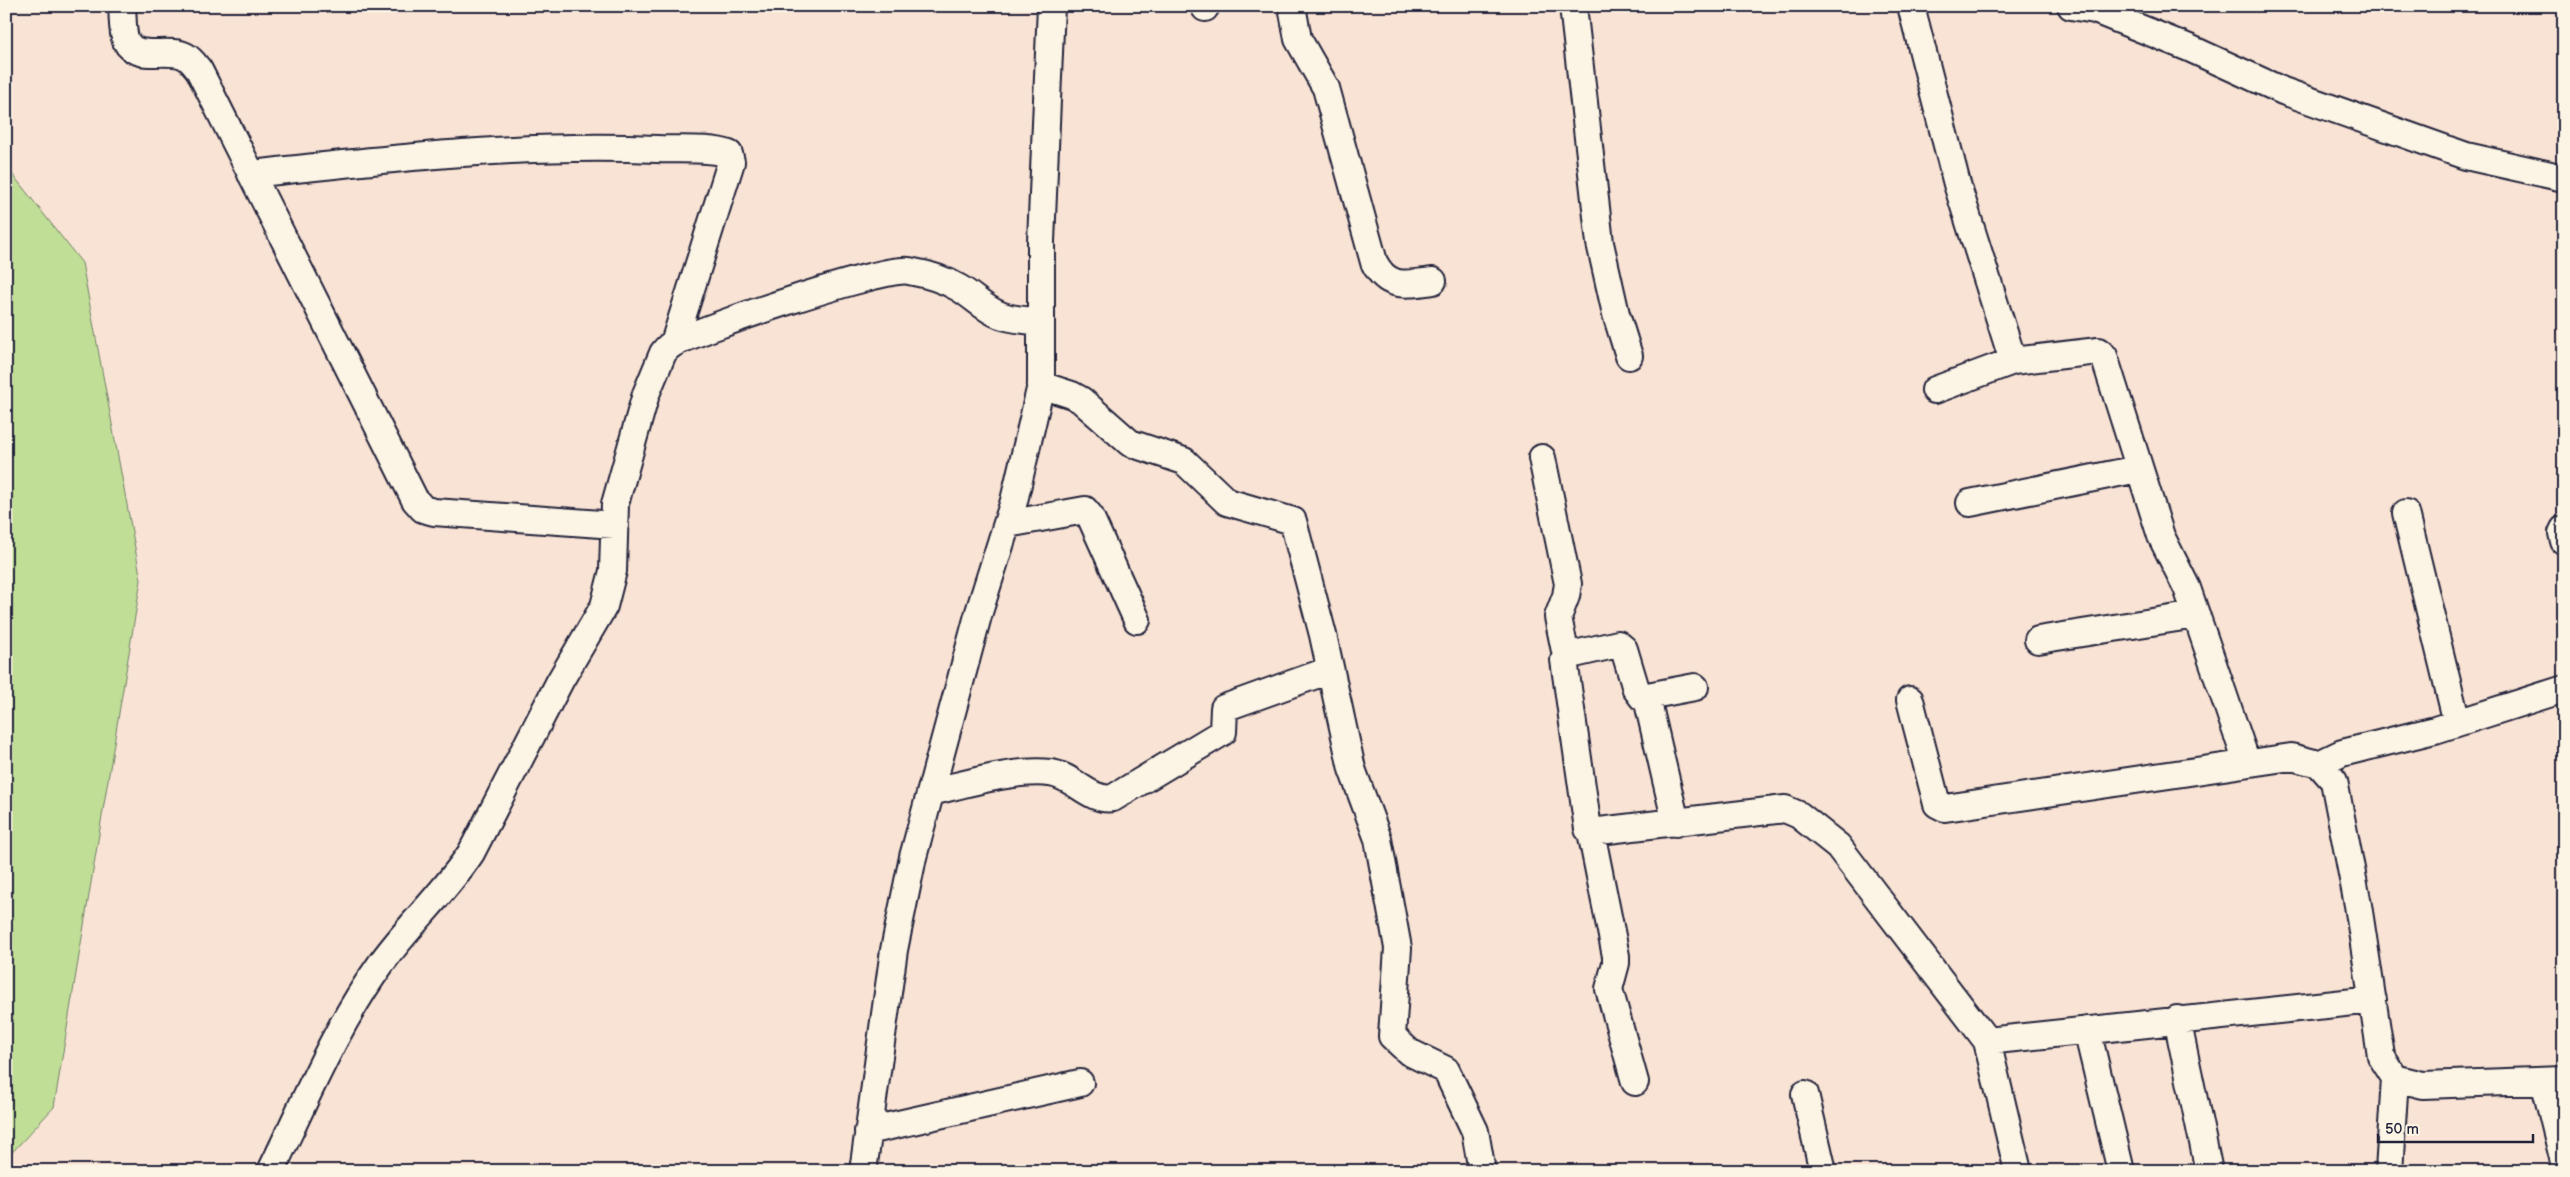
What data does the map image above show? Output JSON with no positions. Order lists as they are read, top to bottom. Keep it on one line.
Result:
{"scale_bar":"50 m"}
